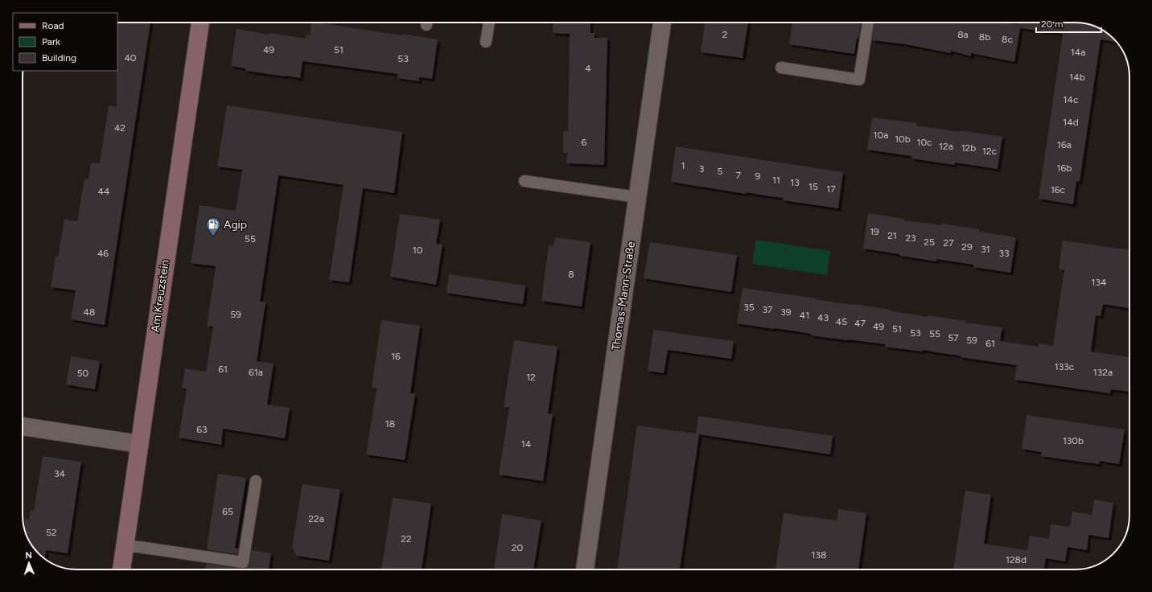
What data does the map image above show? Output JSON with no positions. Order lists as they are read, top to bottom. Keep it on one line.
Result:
{"streets":{"street":["Am Kreuzstein","Thomas-Mann-Straße"]},"places":{"fuel station":["Agip"]},"house_numbers":["2","8a","8b","8c","49","51","14a","40","53","4","14b","14c","14d","42","10a","10b","6","10c","16a","12a","12b","12c","1","16b","3","5","7","9","11","13","15","17","16c","44","19","21","23","55","25","27","29","31","10","46","33","8","134","35","37","48","39","59","41","43","45","47","49","51","53","55","57","59","61","16","133c","61","61a","132a","50","12","18","63","130b","14","34","65","22a","52","22","20","138","128d"],"legend":["Road","Park","Building"],"scale_bar":"20 m","north":"top"}
